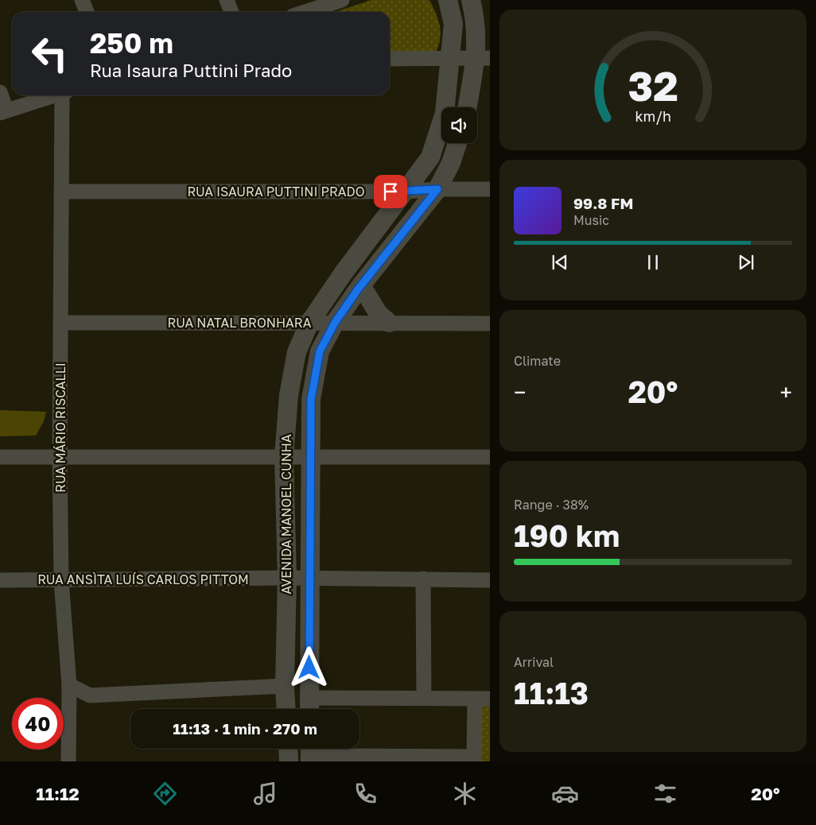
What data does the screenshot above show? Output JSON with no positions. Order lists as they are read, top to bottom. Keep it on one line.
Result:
{"streets":{"street":["RUA ISAURA PUTTINI PRADO","RUA NATAL BRONHARA","RUA MÁRIO RISCALLI","AVENIDA MANOEL CUNHA","RUA ANSÌTA LUÍS CARLOS PITTOM"]},"crossings":[["RUA ISAURA PUTTINI PRADO","RUA MÁRIO RISCALLI"],["RUA ISAURA PUTTINI PRADO","AVENIDA MANOEL CUNHA"],["RUA NATAL BRONHARA","RUA MÁRIO RISCALLI"],["RUA NATAL BRONHARA","AVENIDA MANOEL CUNHA"],["RUA MÁRIO RISCALLI","RUA ANSÌTA LUÍS CARLOS PITTOM"],["AVENIDA MANOEL CUNHA","RUA ANSÌTA LUÍS CARLOS PITTOM"]],"page":{"turn":["250 m","Rua Isaura Puttini Prado"],"song":["99.8 FM","Music"],"tile":["Climate",["Range · 38%","190 km"],["Arrival","11:13"]],"heat":["−","20°","+"],"limit":"40","trip":"11:13 · 1 min · 270 m","tabs":["11:12","20°"],"gauge":["32","km/h"]}}
